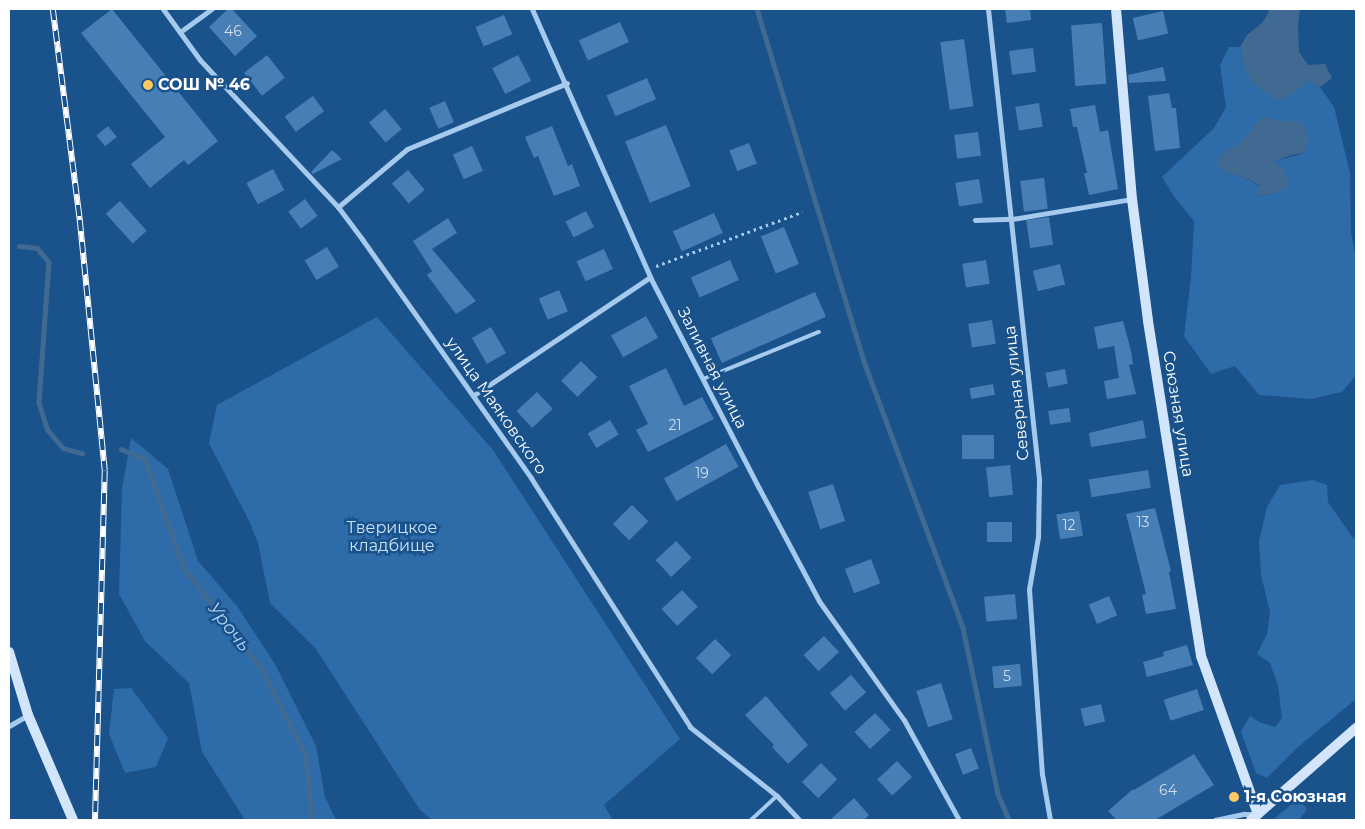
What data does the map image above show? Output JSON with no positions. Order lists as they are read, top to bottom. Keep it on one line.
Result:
{"streets":{"street":["Заливная улица","Северная улица","улица Маяковского","Союзная улица"]},"water":["Урочь"],"parks":["Тверицкое кладбище"],"places":["СОШ № 46","1-я Союзная"],"house_numbers":["46","21","19","13","12","5","64"]}
